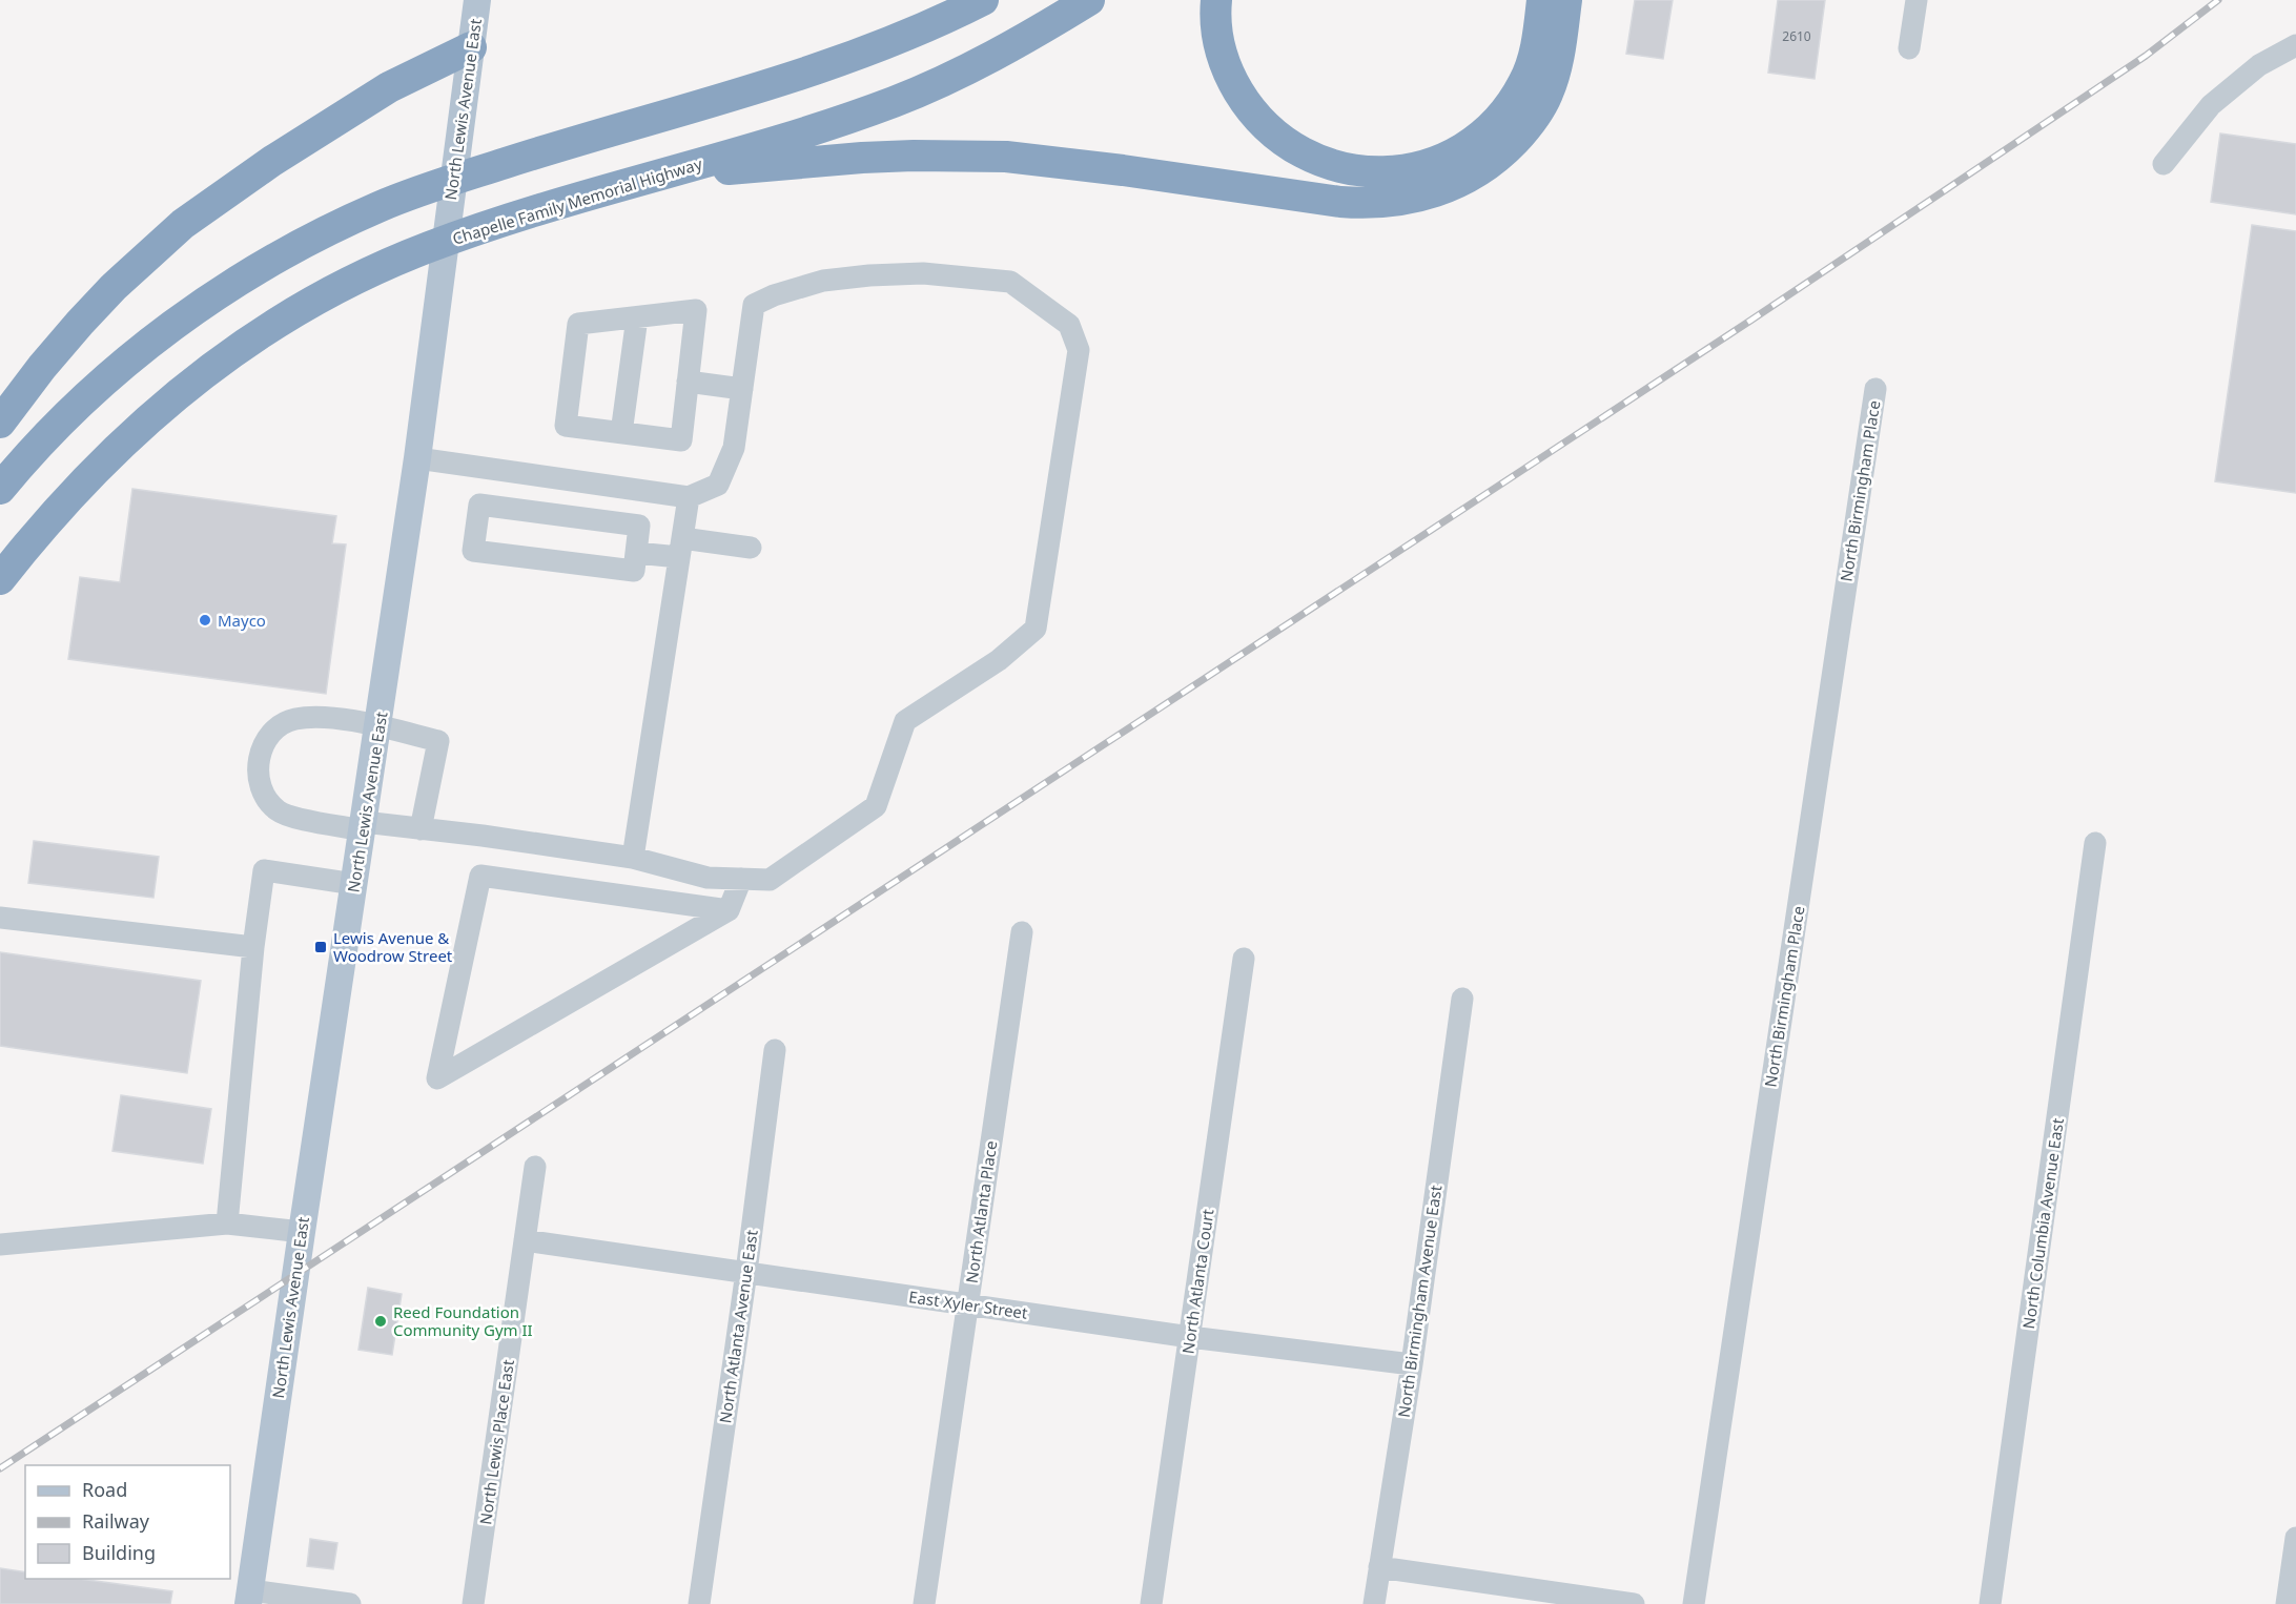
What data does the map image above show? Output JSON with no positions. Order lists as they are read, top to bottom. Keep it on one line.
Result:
{"streets":{"highway":["Chapelle Family Memorial Highway"],"main road":["North Lewis Avenue East"],"street":["North Birmingham Place","North Atlanta Place","North Columbia Avenue East","North Atlanta Court","North Birmingham Avenue East","East Xyler Street","North Atlanta Avenue East","North Lewis Place East"]},"crossings":[["North Atlanta Place","East Xyler Street"],["North Atlanta Court","East Xyler Street"],["North Birmingham Avenue East","East Xyler Street"],["East Xyler Street","North Atlanta Avenue East"],["East Xyler Street","North Lewis Place East"]],"places":{"other":["Mayco","Reed Foundation Community Gym II"],"transit":["Lewis Avenue & Woodrow Street"]},"house_numbers":["2610"],"legend":["Road","Railway","Building"]}
